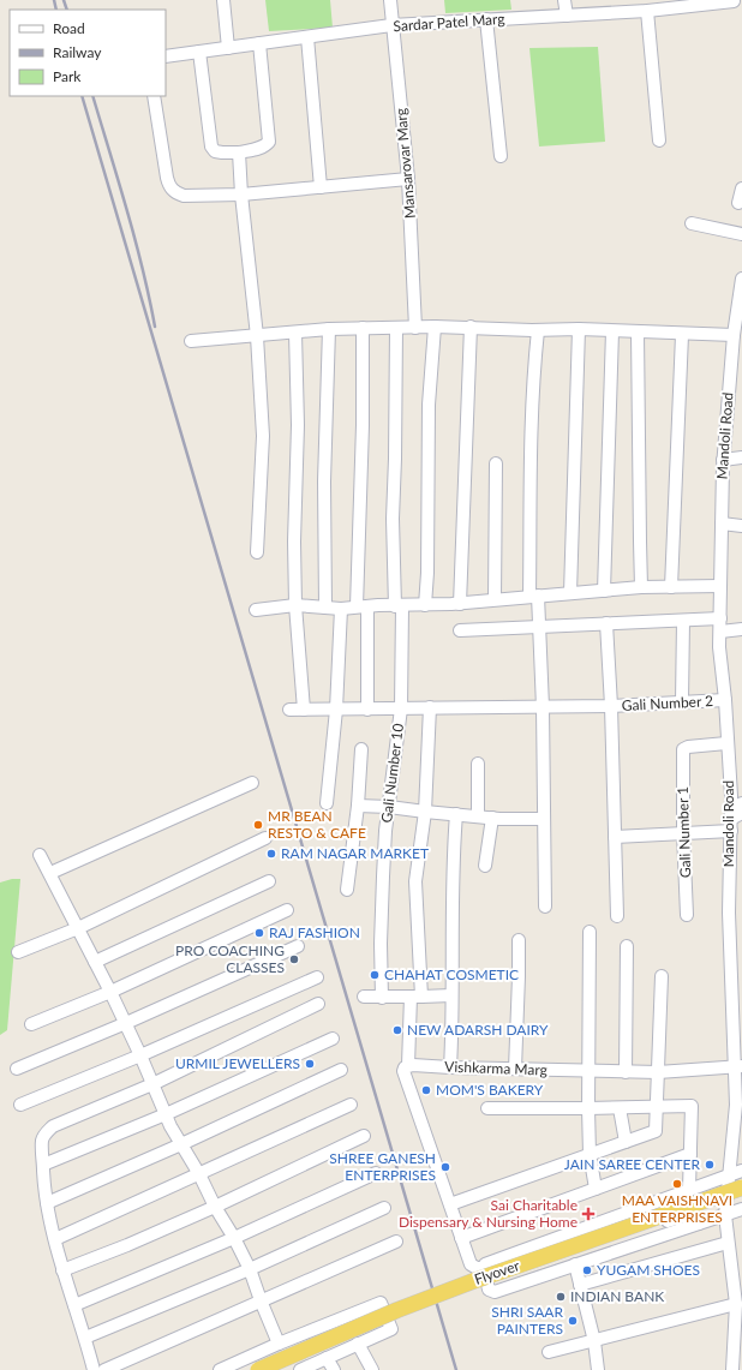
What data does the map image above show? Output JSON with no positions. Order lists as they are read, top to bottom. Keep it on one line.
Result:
{"streets":{"main road":["Flyover"],"street":["Sardar Patel Marg","Mansarovar Marg","Mandoli Road","Gali Number 2","Gali Number 10","Gali Number 1","Vishkarma Marg"]},"crossings":[["Sardar Patel Marg","Mansarovar Marg"],["Mandoli Road","Gali Number 2"],["Mandoli Road","Gali Number 1"],["Mandoli Road","Vishkarma Marg"],["Gali Number 2","Gali Number 10"]],"places":{"other":["MR BEAN RESTO & CAFE","RAM NAGAR MARKET","RAJ FASHION","PRO COACHING CLASSES","CHAHAT COSMETIC","NEW ADARSH DAIRY","URMIL JEWELLERS","MOM'S BAKERY","JAIN SAREE CENTER","SHREE GANESH ENTERPRISES","MAA VAISHNAVI ENTERPRISES","YUGAM SHOES","INDIAN BANK","SHRI SAAR PAINTERS"],"health":["Sai Charitable Dispensary & Nursing Home"]},"legend":["Road","Railway","Park"]}
